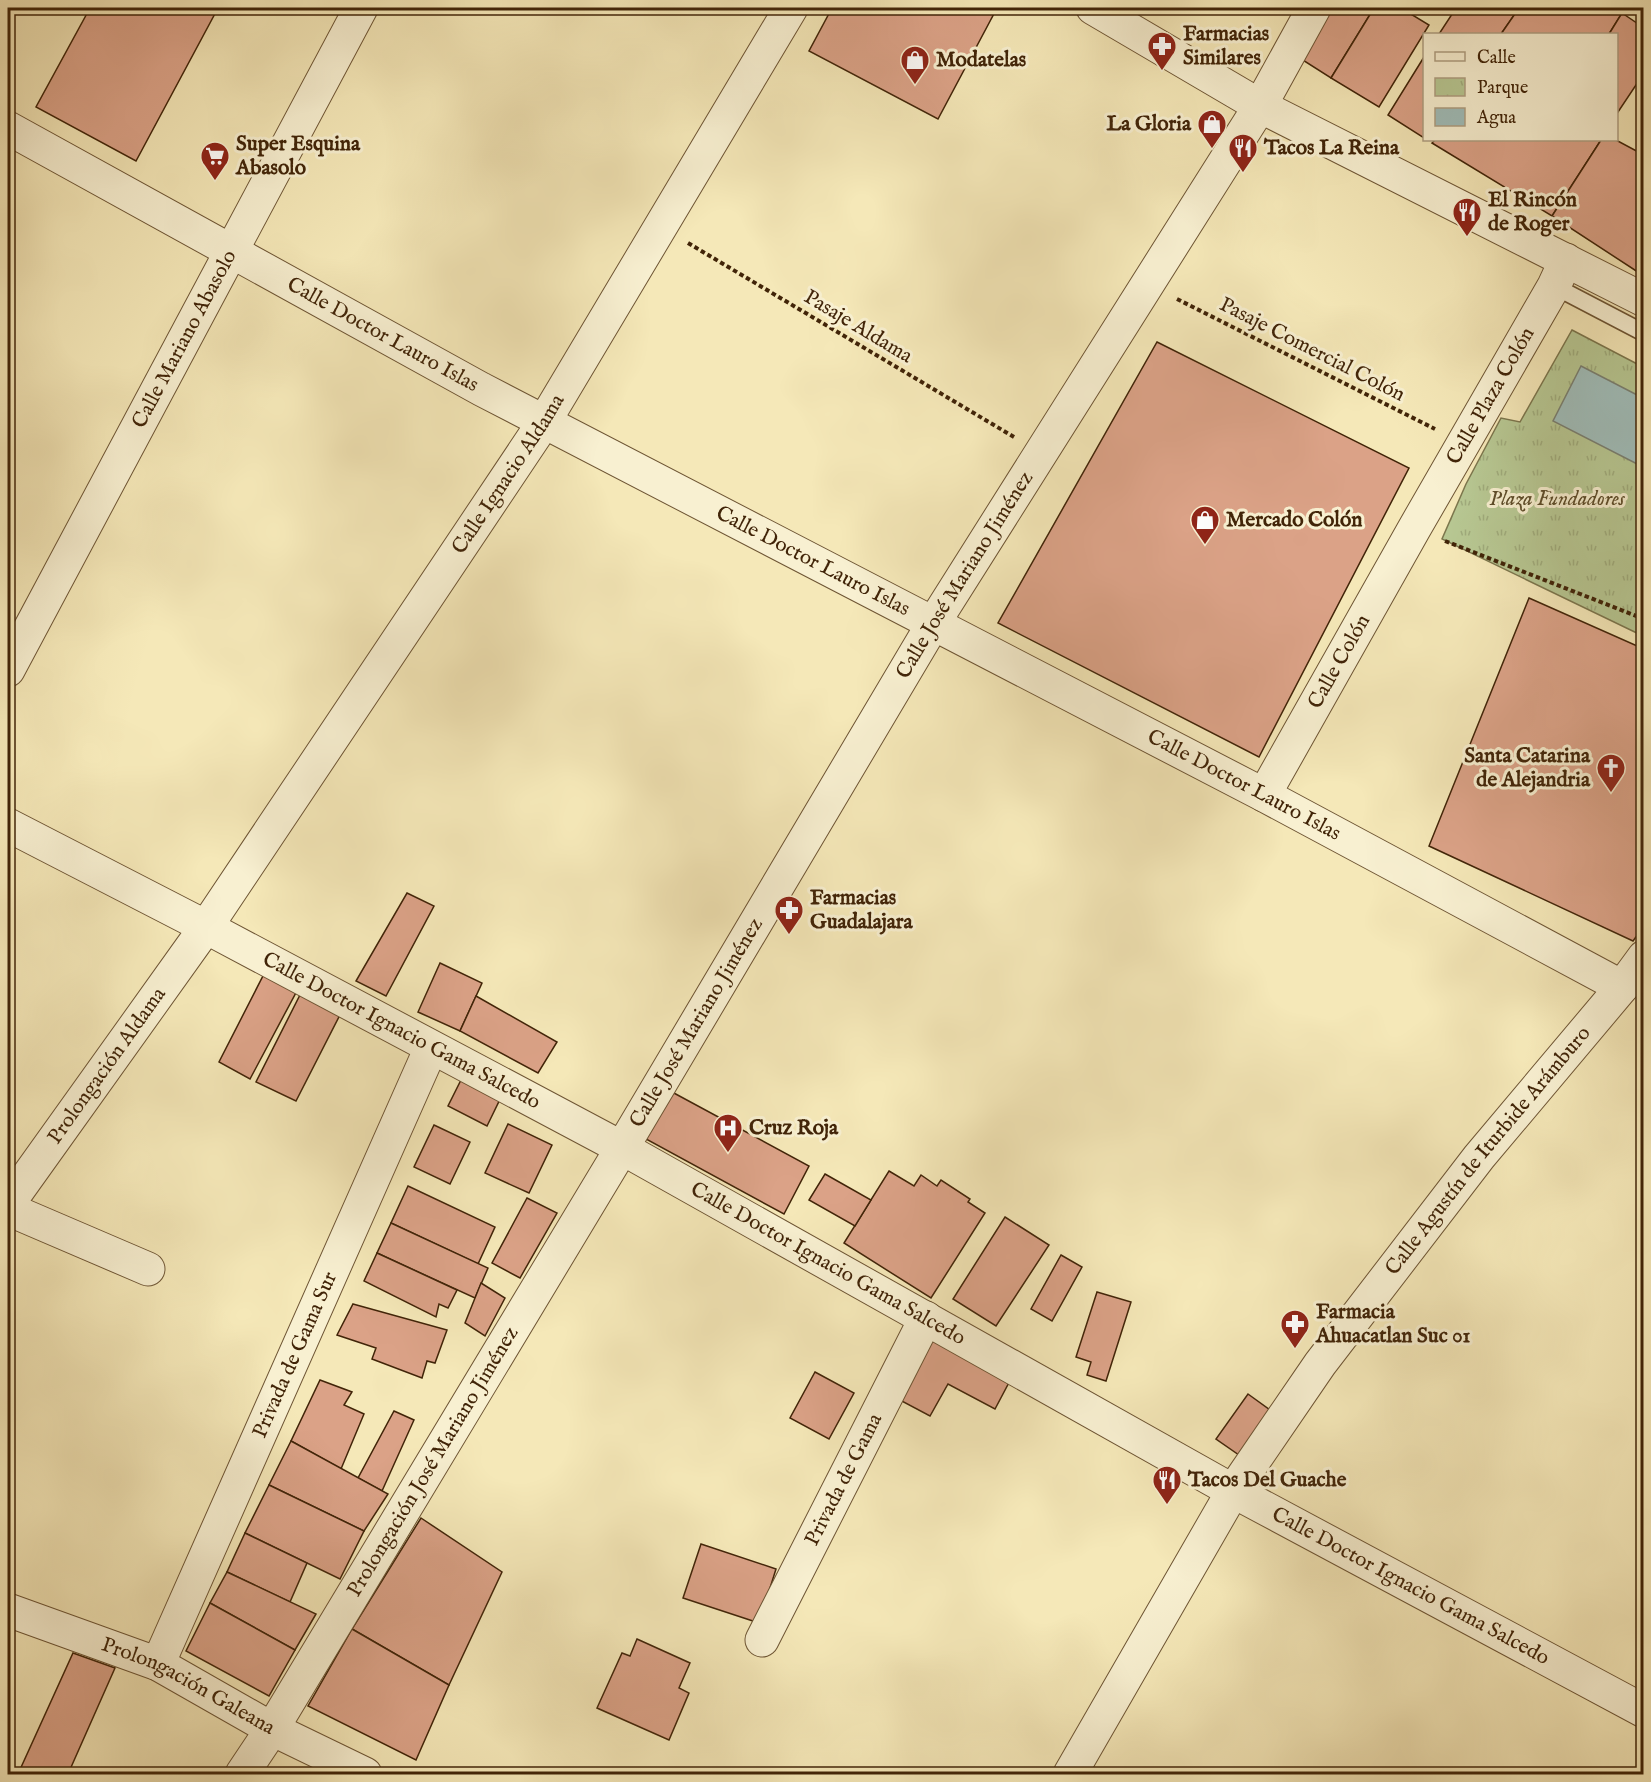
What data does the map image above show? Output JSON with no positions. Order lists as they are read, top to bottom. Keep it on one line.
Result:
{"streets":{"street":["Calle Doctor Lauro Islas","Calle Mariano Abasolo","Calle Plaza Colón","Calle Ignacio Aldama","Calle José Mariano Jiménez","Calle Colón","Calle Doctor Ignacio Gama Salcedo","Prolongación Aldama","Calle Agustín de Iturbide Arámburo","Privada de Gama Sur","Prolongación José Mariano Jiménez","Privada de Gama","Prolongación Galeana"],"path":["Pasaje Aldama","Pasaje Comercial Colón"]},"crossings":[["Pasaje Aldama","Calle Ignacio Aldama"],["Pasaje Aldama","Calle José Mariano Jiménez"],["Calle Doctor Lauro Islas","Calle Mariano Abasolo"],["Calle Doctor Lauro Islas","Calle Ignacio Aldama"],["Calle Doctor Lauro Islas","Calle José Mariano Jiménez"],["Calle Doctor Lauro Islas","Calle Colón"],["Calle Doctor Lauro Islas","Calle Agustín de Iturbide Arámburo"],["Pasaje Comercial Colón","Calle Plaza Colón"],["Pasaje Comercial Colón","Calle José Mariano Jiménez"],["Calle Plaza Colón","Calle Colón"],["Calle Ignacio Aldama","Calle Doctor Ignacio Gama Salcedo"],["Calle Ignacio Aldama","Prolongación Aldama"],["Calle José Mariano Jiménez","Calle Doctor Ignacio Gama Salcedo"],["Calle José Mariano Jiménez","Prolongación José Mariano Jiménez"],["Calle Doctor Ignacio Gama Salcedo","Prolongación Aldama"],["Calle Doctor Ignacio Gama Salcedo","Calle Agustín de Iturbide Arámburo"],["Calle Doctor Ignacio Gama Salcedo","Privada de Gama Sur"],["Calle Doctor Ignacio Gama Salcedo","Prolongación José Mariano Jiménez"],["Calle Doctor Ignacio Gama Salcedo","Privada de Gama"],["Privada de Gama Sur","Prolongación Galeana"],["Prolongación José Mariano Jiménez","Prolongación Galeana"]],"parks":["Plaza Fundadores"],"places":{"pharmacy":["Farmacias Similares","Farmacias Guadalajara","Farmacia Ahuacatlan Suc 01"],"shop":["Modatelas","La Gloria","Mercado Colón"],"restaurant":["Tacos La Reina","El Rincón de Roger","Tacos Del Guache"],"supermarket":["Super Esquina Abasolo"],"church":["Santa Catarina de Alejandria"],"hospital":["Cruz Roja"]},"legend":["Calle","Parque","Agua"]}
